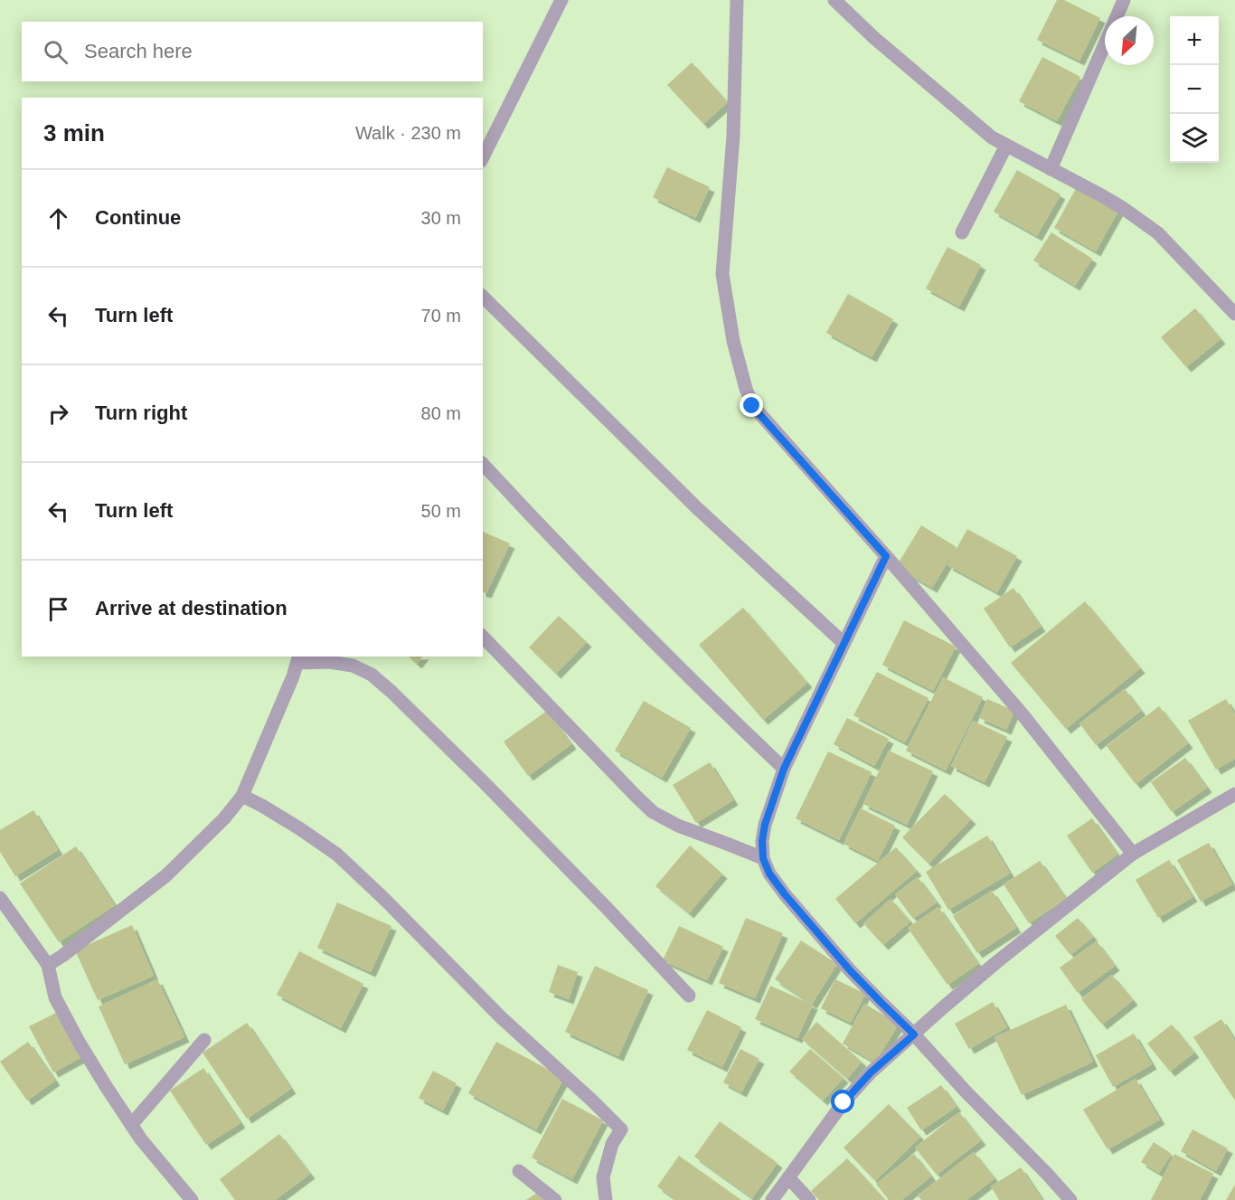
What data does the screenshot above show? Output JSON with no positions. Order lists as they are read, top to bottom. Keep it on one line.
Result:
{"north":"bottom left","page":{"map_buttons":["+","−"],"search":"Search here","heading":["3 min","Walk · 230 m"],"list":[["Continue","30 m"],["Turn left","70 m"],["Turn right","80 m"],["Turn left","50 m"],"Arrive at destination"]}}
